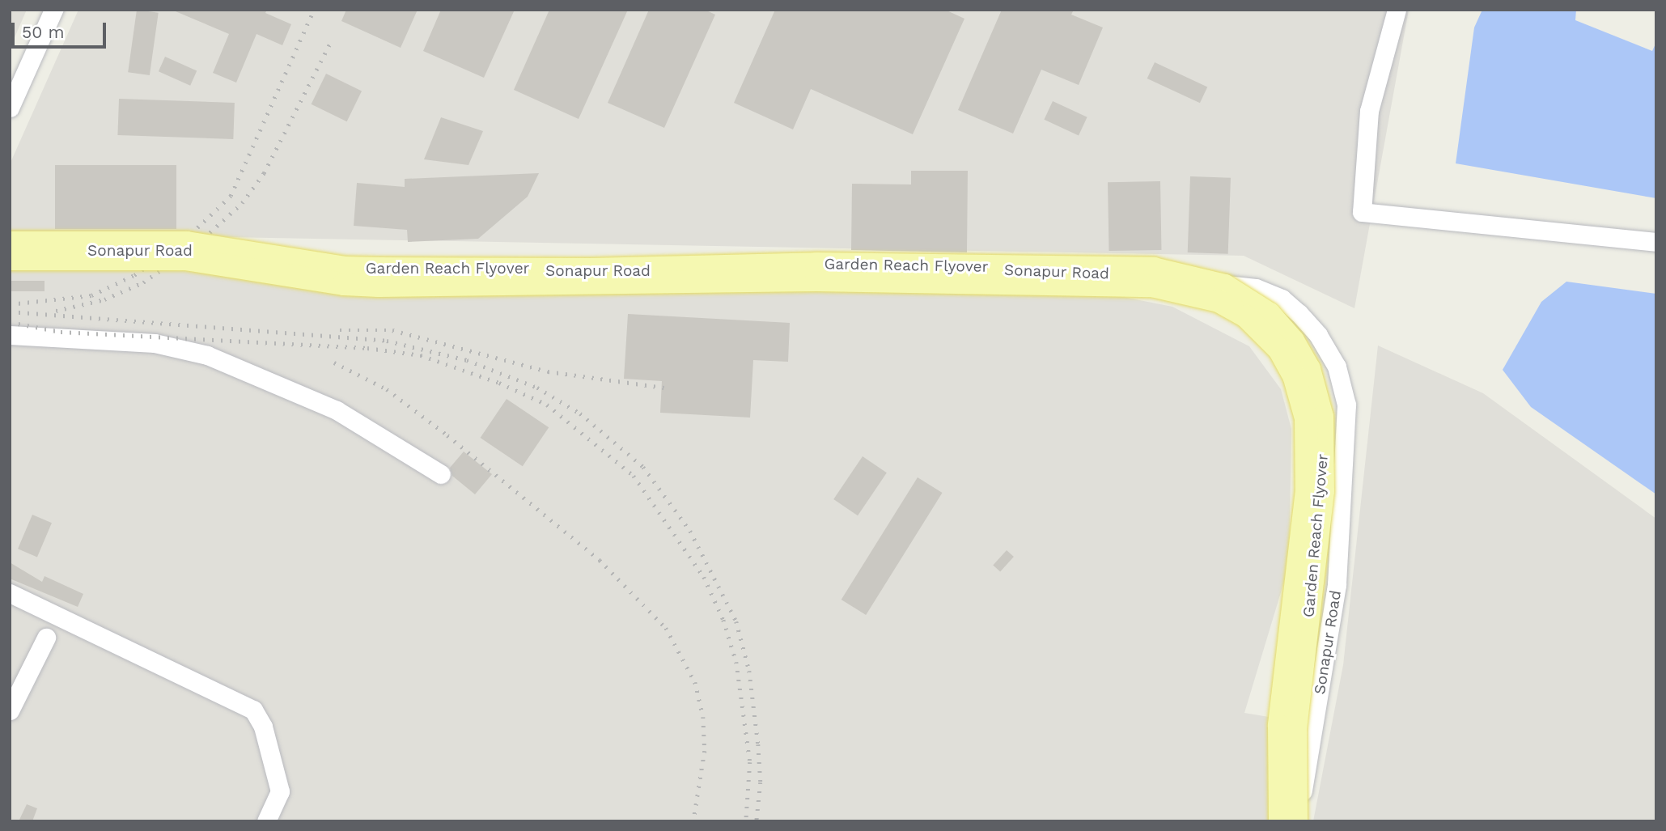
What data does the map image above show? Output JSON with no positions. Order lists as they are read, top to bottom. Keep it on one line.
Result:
{"streets":{"main road":["Garden Reach Flyover"],"street":["Sonapur Road"]},"crossings":[["Sonapur Road","Garden Reach Flyover"]],"scale_bar":"50 m"}
